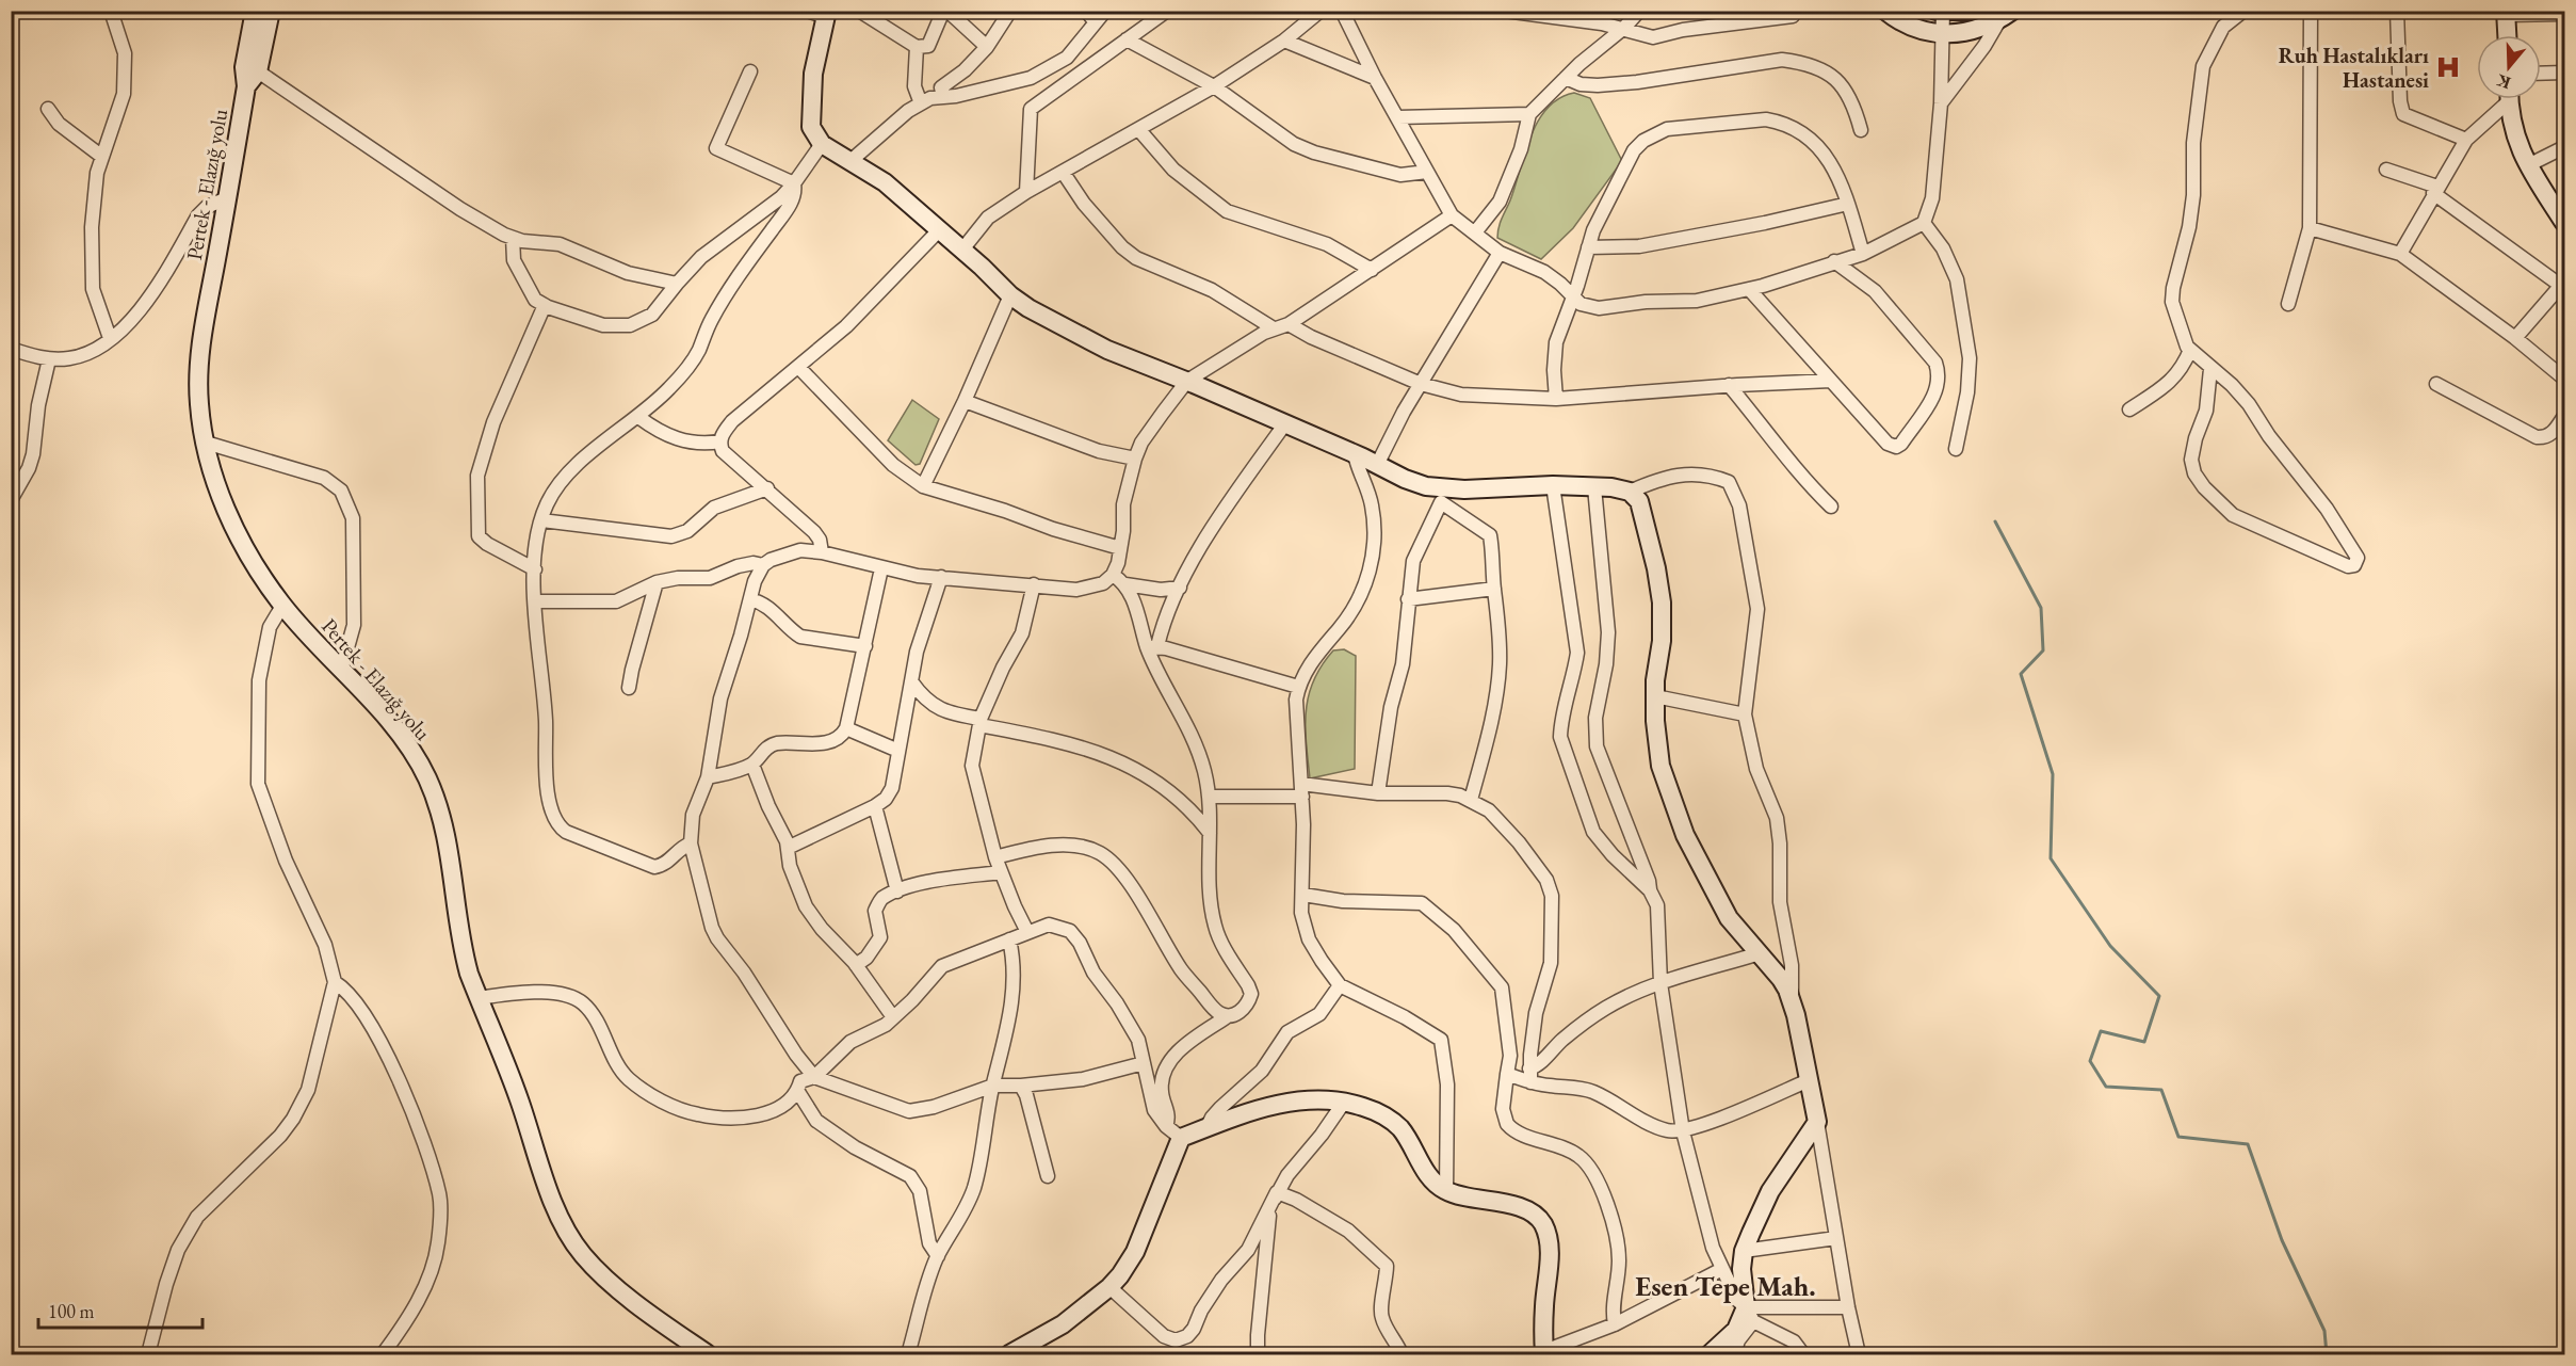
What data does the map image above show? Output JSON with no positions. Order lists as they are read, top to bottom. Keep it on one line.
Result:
{"streets":{"street":["Pertek - Elazığ yolu"]},"districts":["Esen Tepe Mah."],"places":{"hospital":["Ruh Hastalıkları Hastanesi"]},"scale_bar":"100 m","north":"bottom"}
